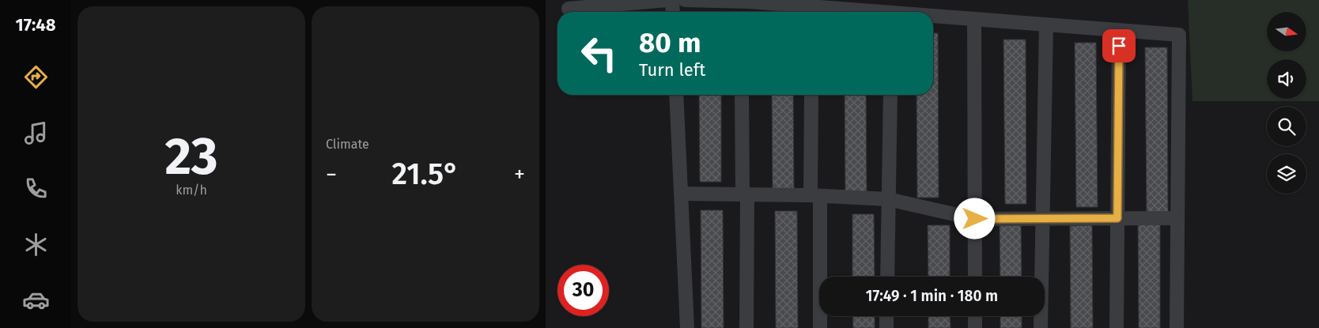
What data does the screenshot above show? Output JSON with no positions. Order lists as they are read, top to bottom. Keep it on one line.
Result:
{"north":"right","page":{"tabs":"17:48","tile":[["23","km/h"],"Climate"],"turn":["80 m","Turn left"],"heat":["−","21.5°","+"],"limit":"30","trip":"17:49 · 1 min · 180 m"}}
